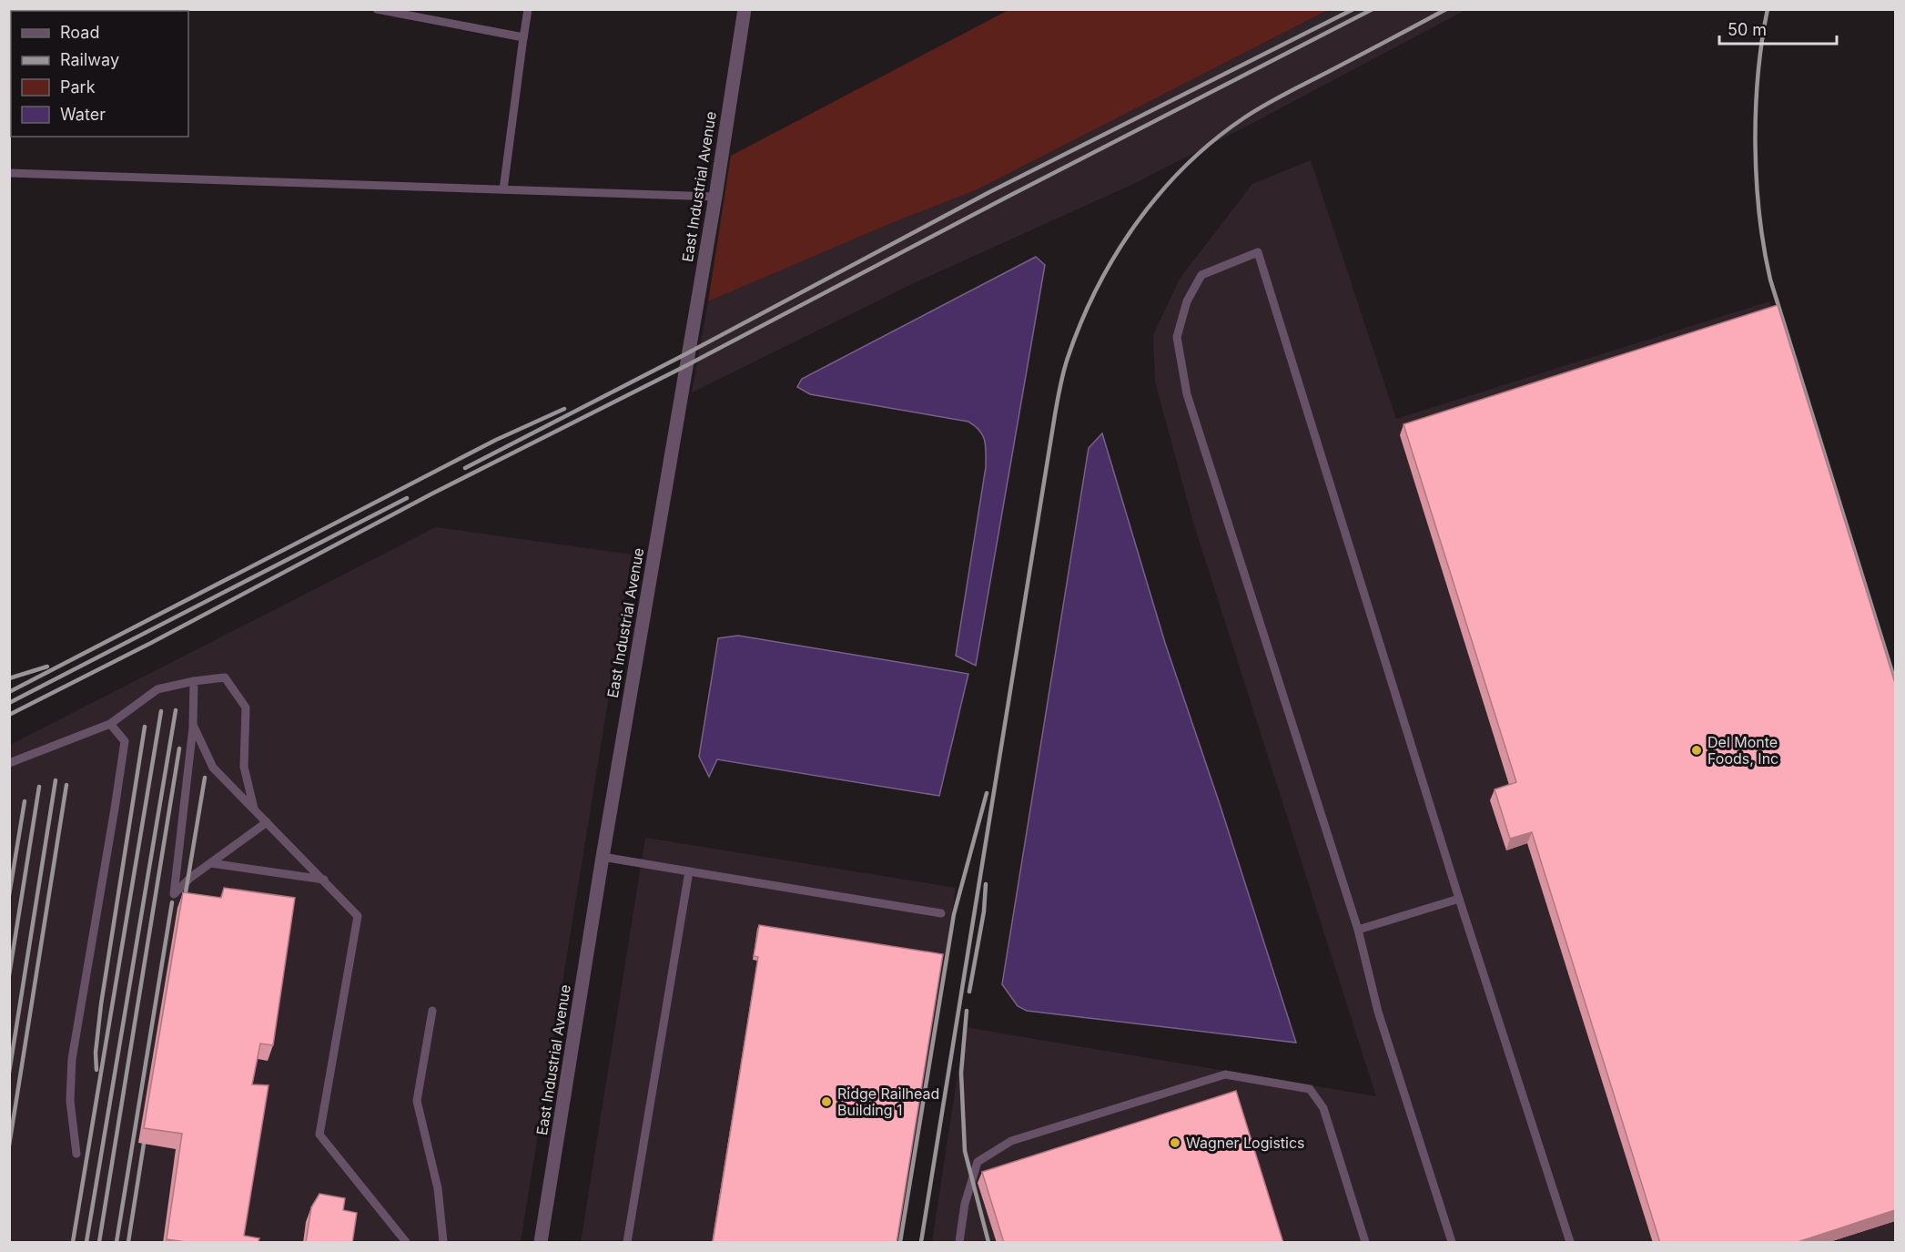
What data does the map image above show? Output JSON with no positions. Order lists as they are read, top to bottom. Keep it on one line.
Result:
{"streets":{"street":["East Industrial Avenue"]},"places":["Del Monte Foods, Inc","Ridge Railhead Building 1","Wagner Logistics"],"legend":["Road","Railway","Park","Water"],"scale_bar":"50 m"}
